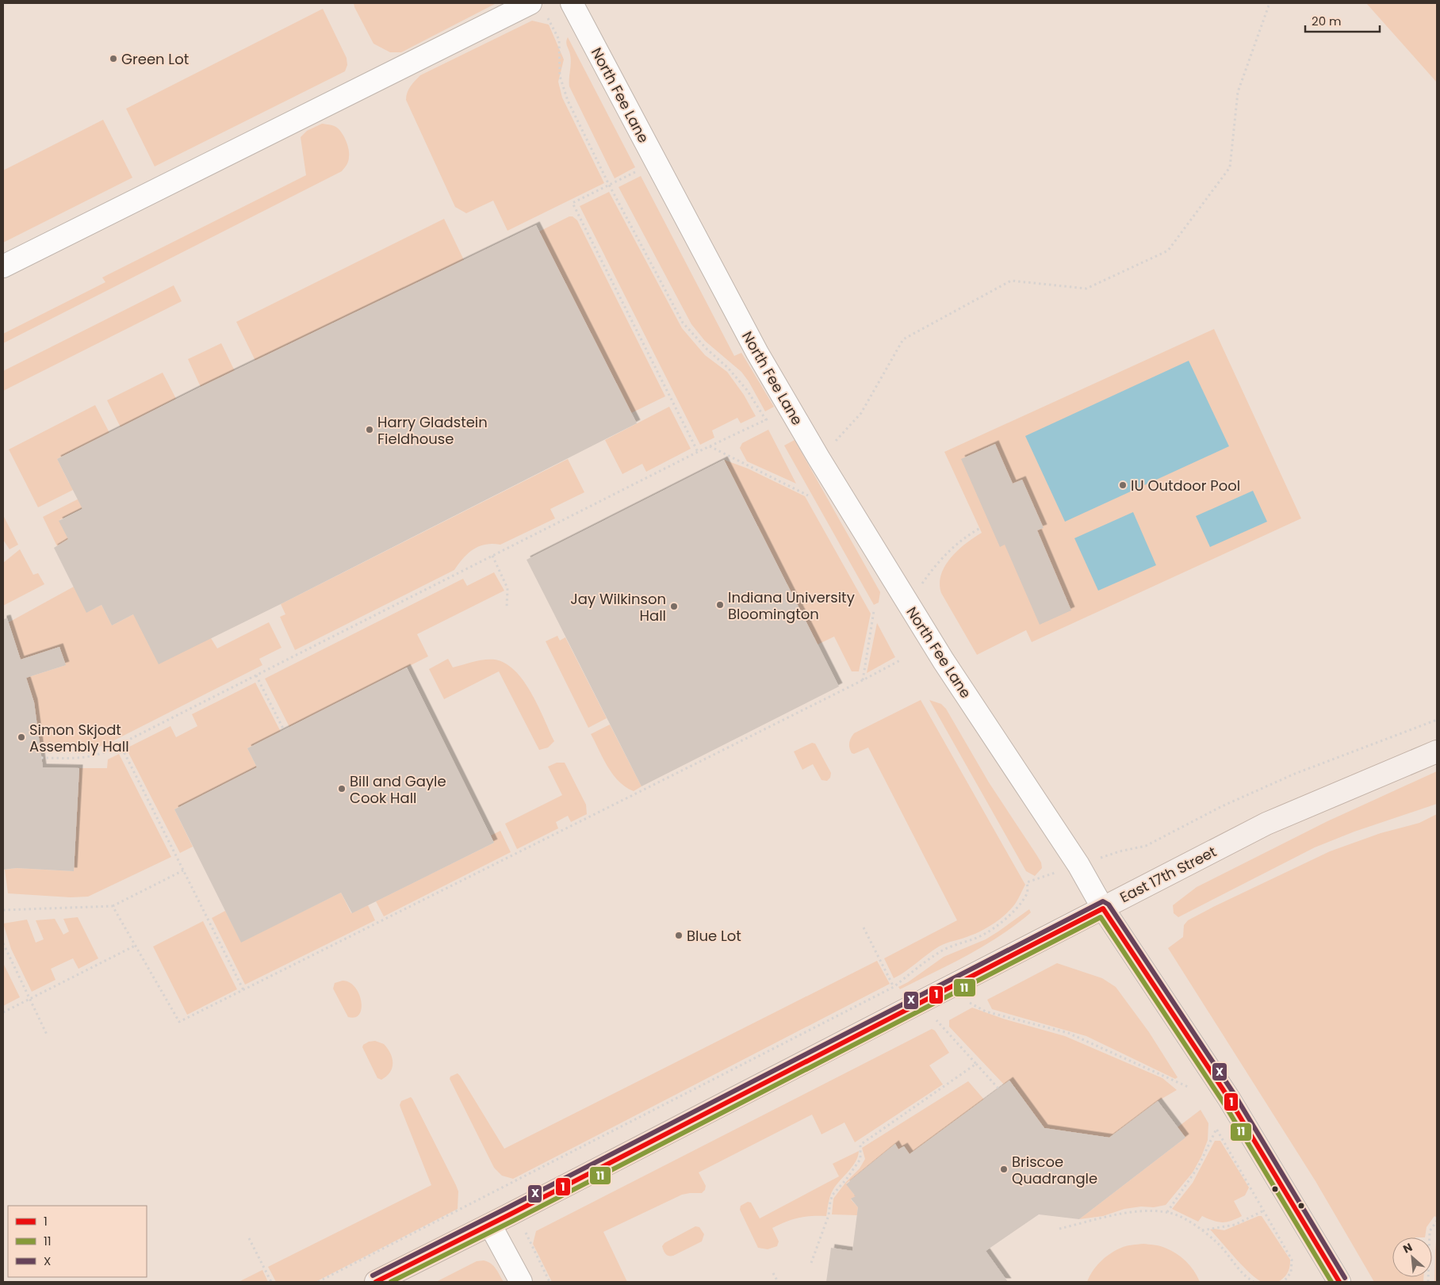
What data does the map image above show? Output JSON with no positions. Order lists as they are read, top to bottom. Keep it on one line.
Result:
{"streets":{"main road":["East 17th Street"],"street":["North Fee Lane"]},"crossings":[["North Fee Lane","East 17th Street"]],"places":["Green Lot","Harry Gladstein Fieldhouse","IU Outdoor Pool","Indiana University Bloomington","Jay Wilkinson Hall","Simon Skjodt Assembly Hall","Bill and Gayle Cook Hall","Blue Lot","Briscoe Quadrangle"],"lines":["transit line X","transit line 1","transit line 11"],"legend":["1","11","X"],"scale_bar":"20 m","north":"top left"}
